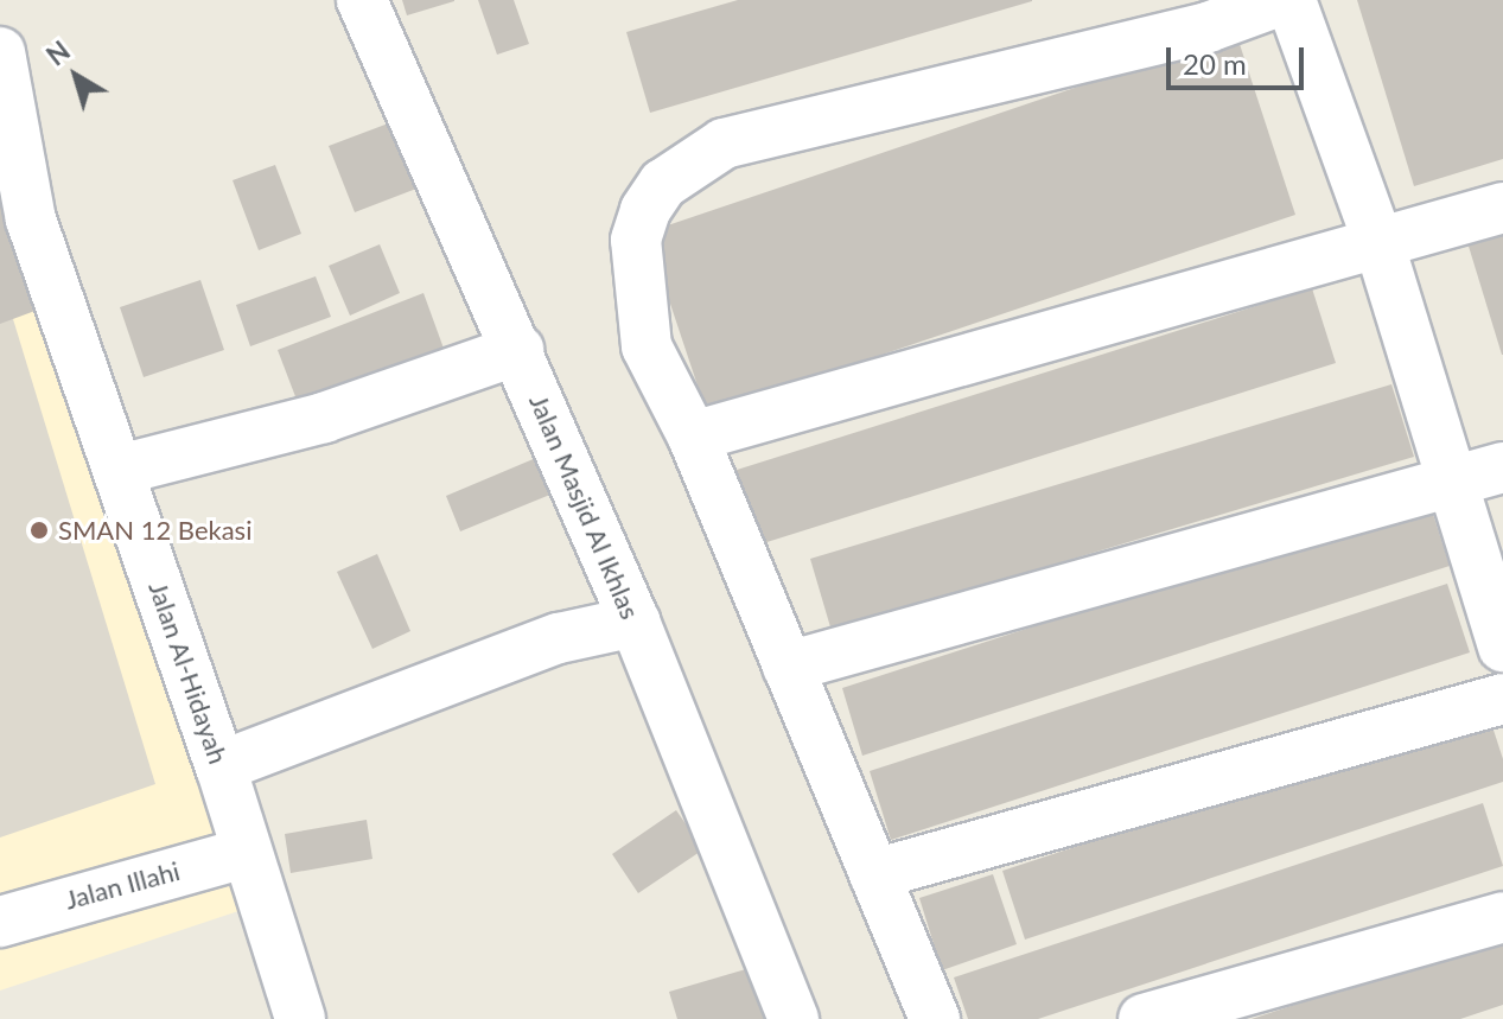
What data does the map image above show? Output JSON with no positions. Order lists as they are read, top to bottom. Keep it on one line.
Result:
{"streets":{"street":["Jalan Masjid Al Ikhlas","Jalan Al-Hidayah","Jalan Illahi"]},"crossings":[["Jalan Al-Hidayah","Jalan Illahi"]],"places":["SMAN 12 Bekasi"],"scale_bar":"20 m","north":"top left"}
